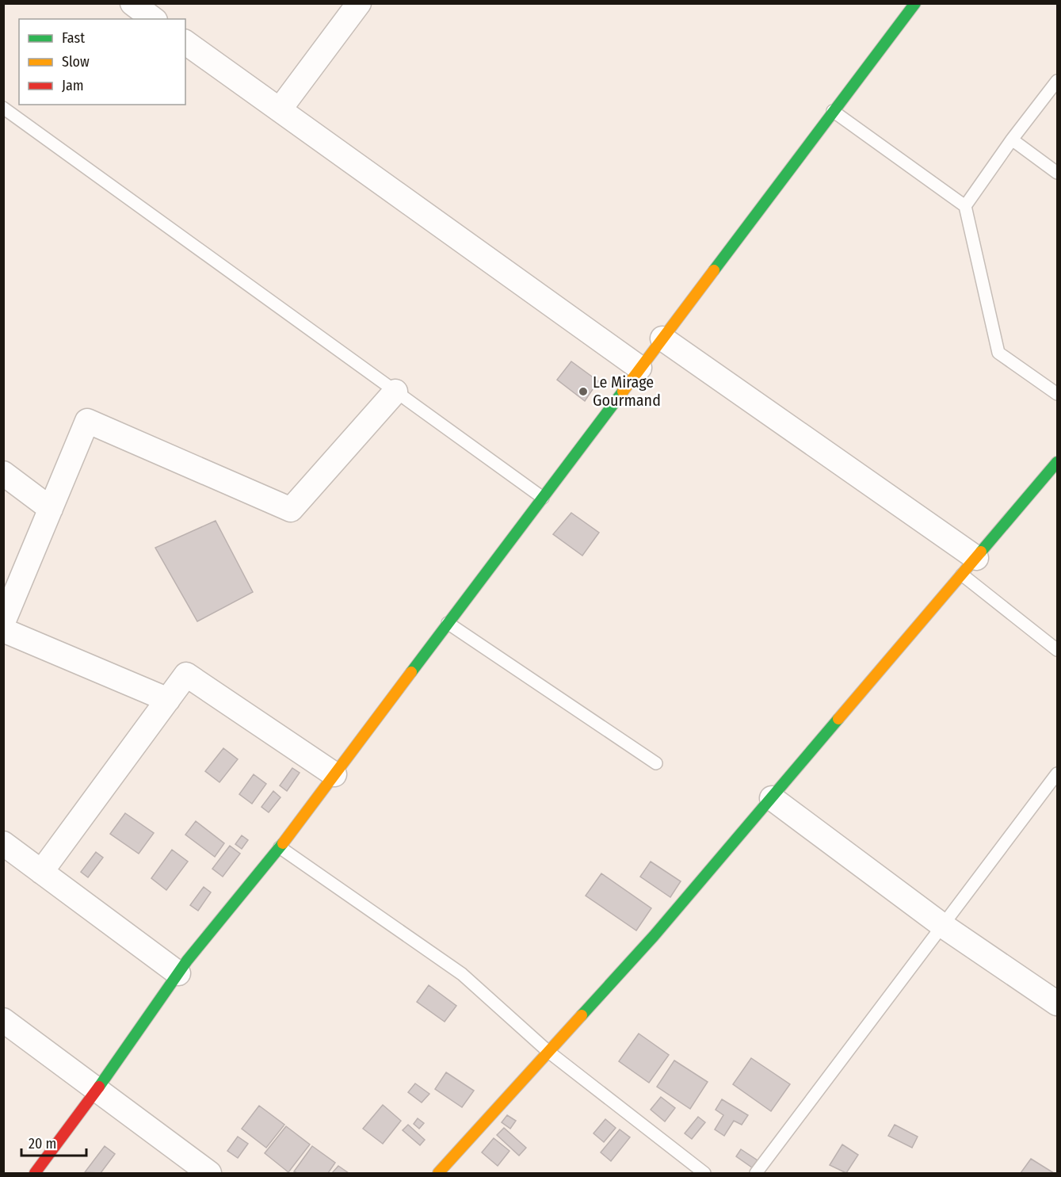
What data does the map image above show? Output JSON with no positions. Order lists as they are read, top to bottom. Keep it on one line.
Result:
{"places":["Le Mirage Gourmand"],"legend":["Fast","Slow","Jam"],"scale_bar":"20 m"}
